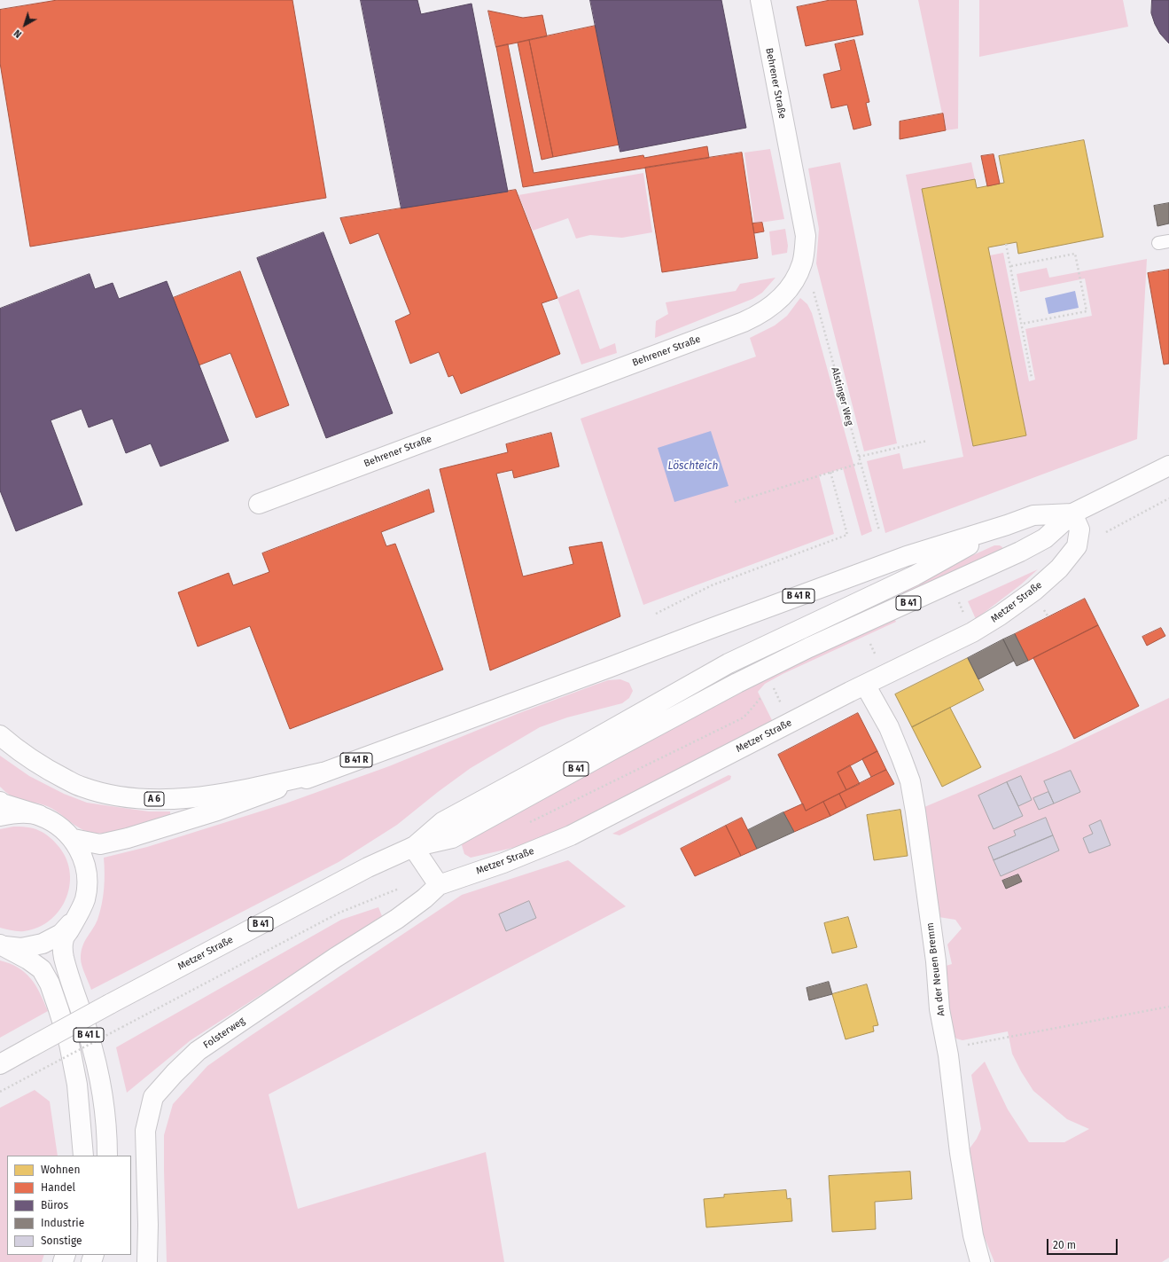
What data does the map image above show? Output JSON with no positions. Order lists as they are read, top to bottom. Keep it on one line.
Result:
{"streets":{"main road":["Behrener Straße","B 41 R","Metzer Straße","B 41","A 6","An der Neuen Bremm","Folsterweg","B 41 L"],"path":["Alstinger Weg"]},"crossings":[["Behrener Straße","Alstinger Weg"],["B 41 R","Metzer Straße"],["B 41 R","A 6"],["Metzer Straße","A 6"],["Metzer Straße","An der Neuen Bremm"],["Metzer Straße","Folsterweg"]],"water":["Löschteich"],"legend":["Wohnen","Handel","Büros","Industrie","Sonstige"],"scale_bar":"20 m","north":"bottom left"}
